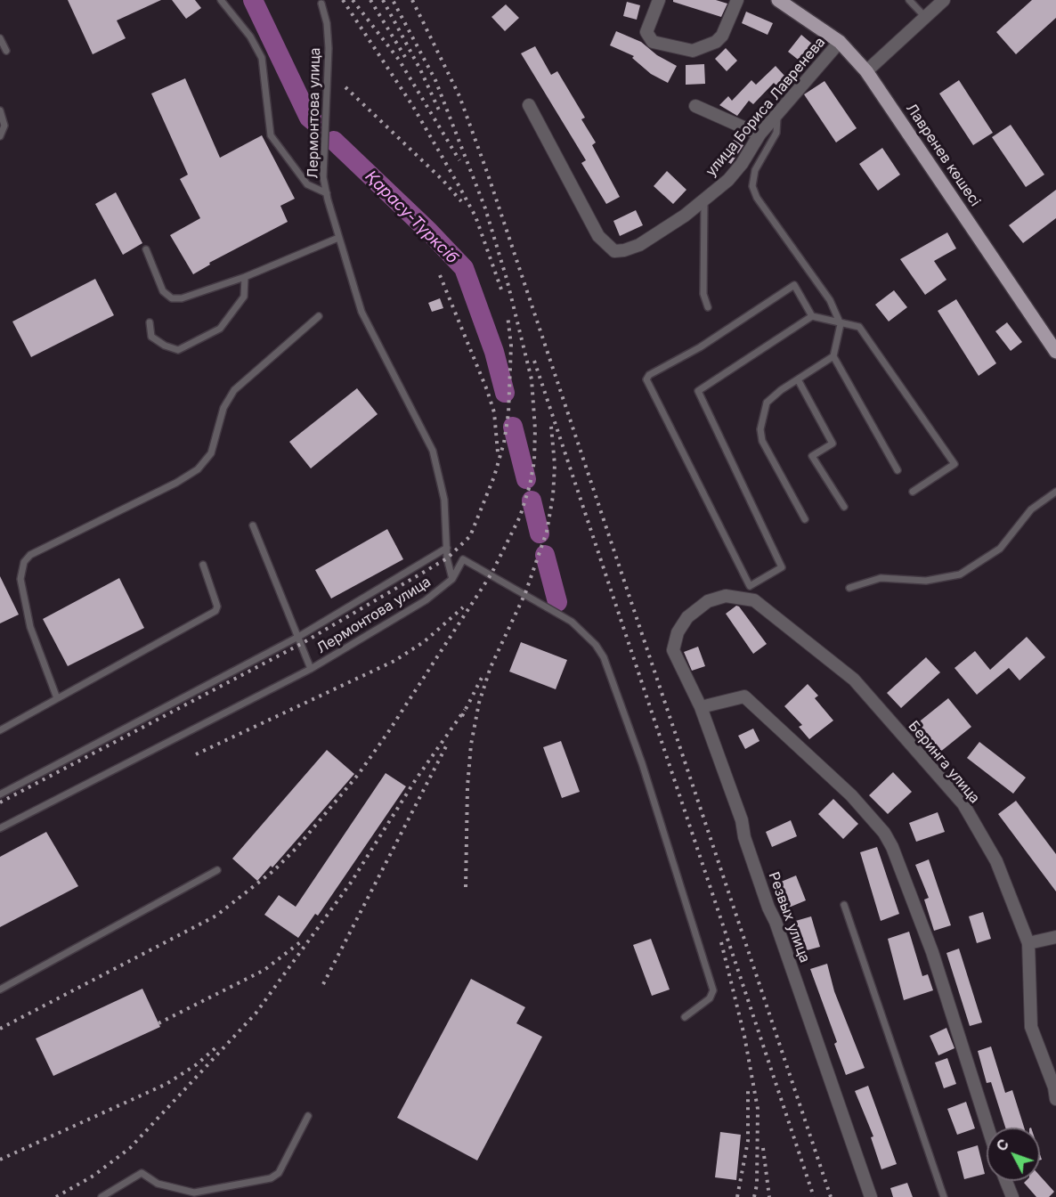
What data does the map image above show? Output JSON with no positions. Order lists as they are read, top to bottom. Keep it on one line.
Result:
{"streets":{"main road":["Лавренев көшесі"],"street":["улица Бориса Лавренева","Беринга улица","Резвых улица"],"lane":["Лермонтова улица"]},"crossings":[["улица Бориса Лавренева","Лавренев көшесі"],["Беринга улица","Резвых улица"]],"water":["Қарасу-Түрксіб"],"north":"top left"}
